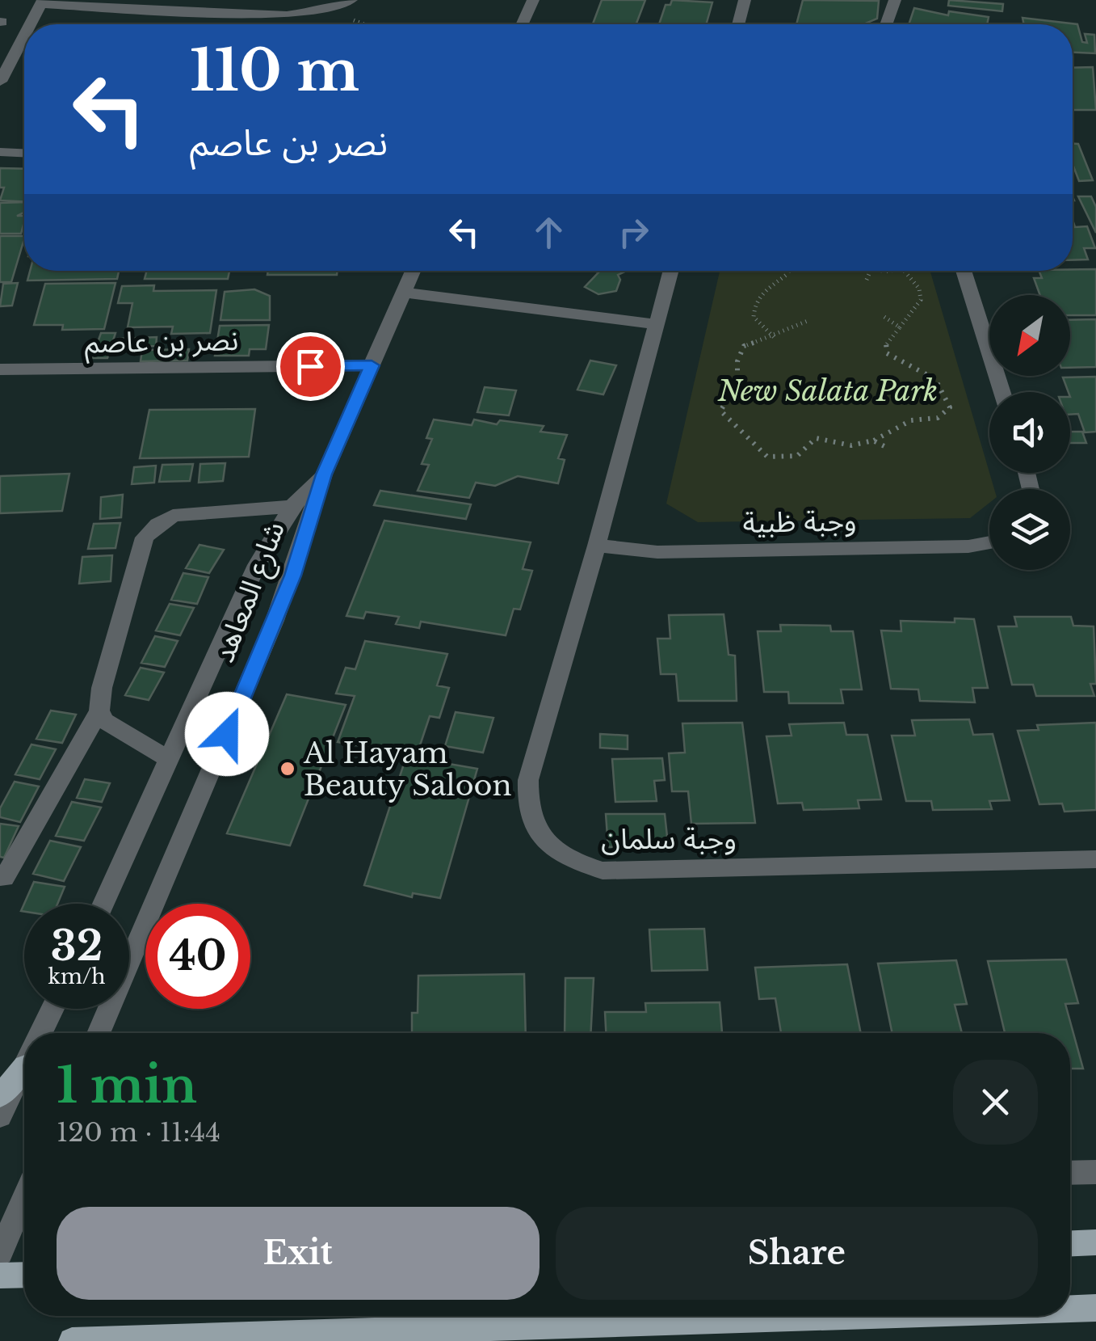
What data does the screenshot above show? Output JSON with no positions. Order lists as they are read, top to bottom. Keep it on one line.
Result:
{"streets":{"street":["نصر بن عاصم","وجبة ظبية","شارع المعاهد","وجبة سلمان"]},"crossings":[["نصر بن عاصم","شارع المعاهد"],["وجبة ظبية","وجبة سلمان"]],"parks":["New Salata Park"],"places":["Al Hayam Beauty Saloon"],"north":"bottom left","page":{"turn":["110 m","نصر بن عاصم"],"speed":"32 km/h","limit":"40","heading":["1 min","120 m · 11:44"],"buttons":["Exit","Share"]}}
